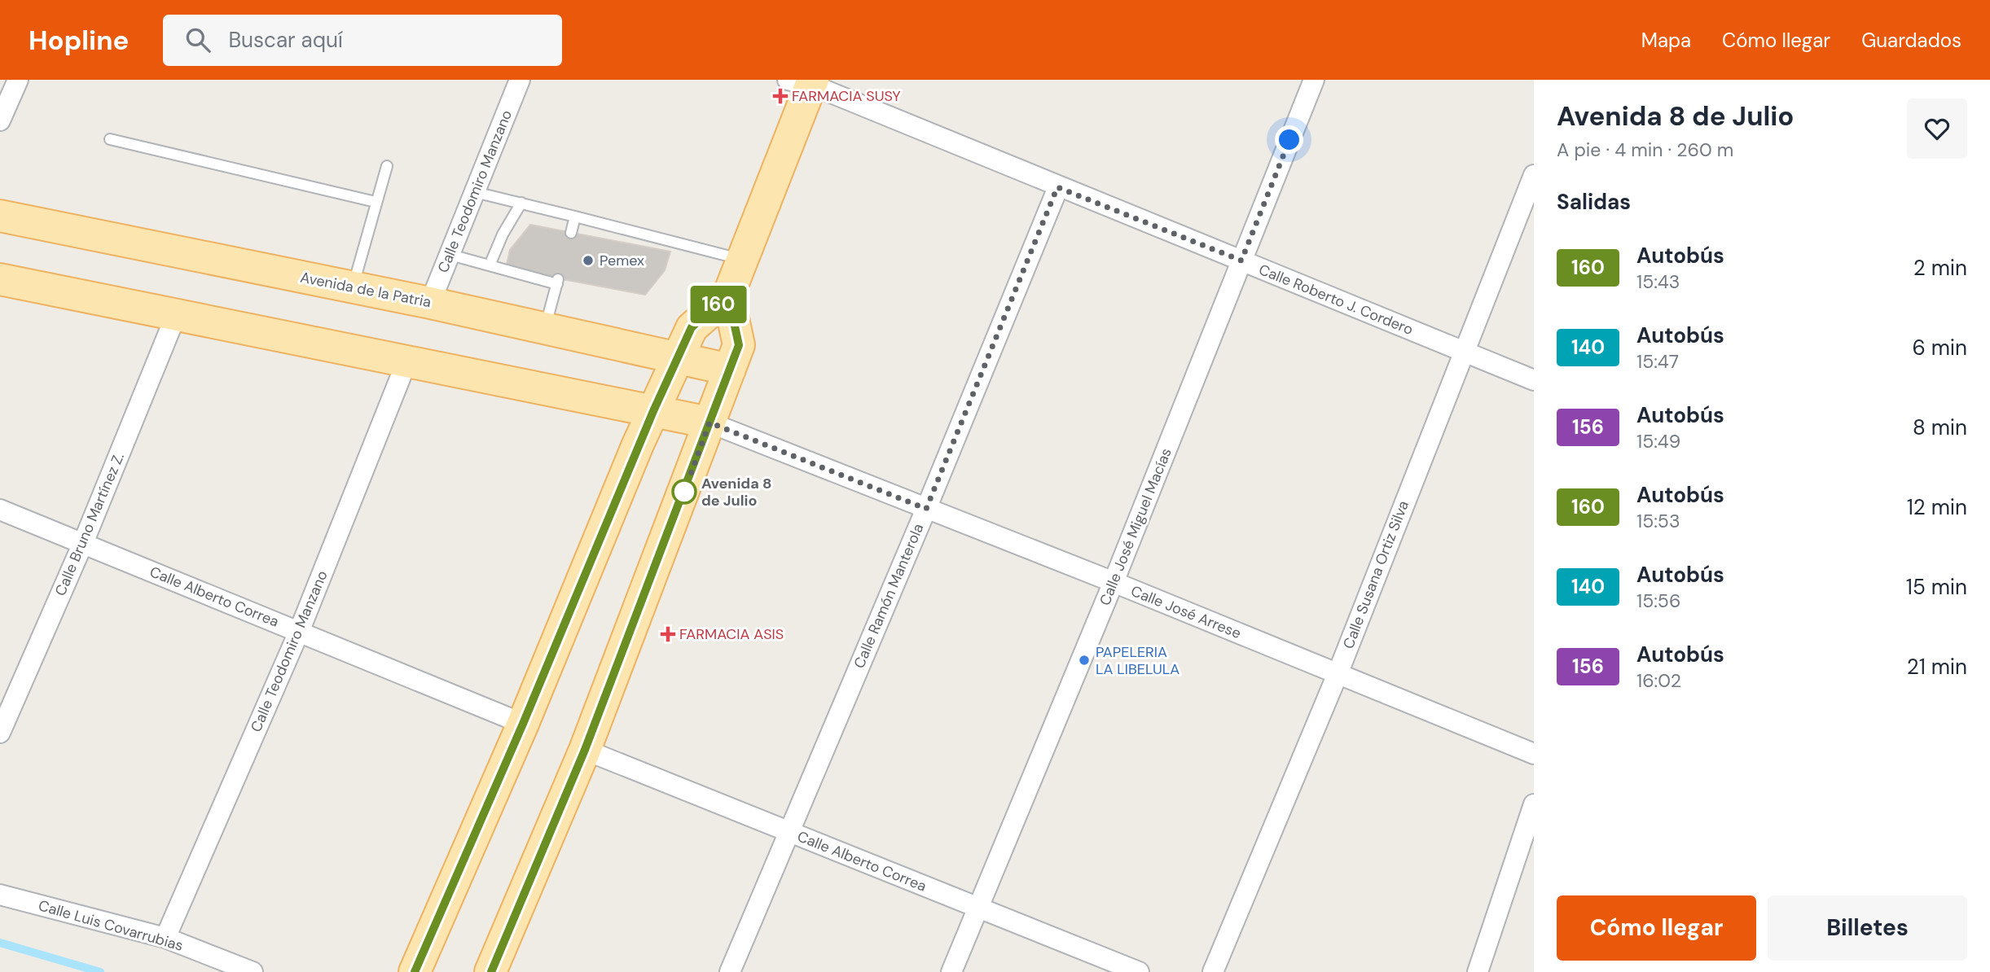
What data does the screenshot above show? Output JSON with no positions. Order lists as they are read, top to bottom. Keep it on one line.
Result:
{"streets":{"main road":["Avenida de la Patria"],"street":["Calle Teodomiro Manzano","Calle Roberto J. Cordero","Calle Bruno Martínez Z.","Calle José Miguel Macías","Calle Susana Ortiz Silva","Calle Ramón Manterola","Calle Alberto Correa","Calle José Arrese","Calle Luis Covarrubias"]},"crossings":[["Calle Teodomiro Manzano","Avenida de la Patria"],["Calle Teodomiro Manzano","Calle Alberto Correa"],["Calle Teodomiro Manzano","Calle Luis Covarrubias"],["Calle Roberto J. Cordero","Calle José Miguel Macías"],["Calle Roberto J. Cordero","Calle Susana Ortiz Silva"],["Calle Roberto J. Cordero","Calle Ramón Manterola"],["Calle Bruno Martínez Z.","Calle Alberto Correa"],["Calle José Miguel Macías","Calle Alberto Correa"],["Calle José Miguel Macías","Calle José Arrese"],["Calle Susana Ortiz Silva","Calle José Arrese"],["Calle Ramón Manterola","Calle Alberto Correa"],["Calle Ramón Manterola","Calle José Arrese"]],"places":{"health":["FARMACIA SUSY","FARMACIA ASIS"],"other":["Pemex","Avenida 8 de Julio","PAPELERIA LA LIBELULA"]},"lines":["bus line 160"],"page":{"header":"Hopline","search":"Buscar aquí","nav":["Mapa","Cómo llegar","Guardados"],"on_map":"160","heading":[["Avenida 8 de Julio","A pie · 4 min · 260 m"],"Salidas"],"list":[{"mark":"160","name":"Autobús","note":"15:43","value":"2 min"},{"mark":"140","name":"Autobús","note":"15:47","value":"6 min"},{"mark":"156","name":"Autobús","note":"15:49","value":"8 min"},{"mark":"160","name":"Autobús","note":"15:53","value":"12 min"},{"mark":"140","name":"Autobús","note":"15:56","value":"15 min"},{"mark":"156","name":"Autobús","note":"16:02","value":"21 min"}],"buttons":["Cómo llegar","Billetes"]}}
